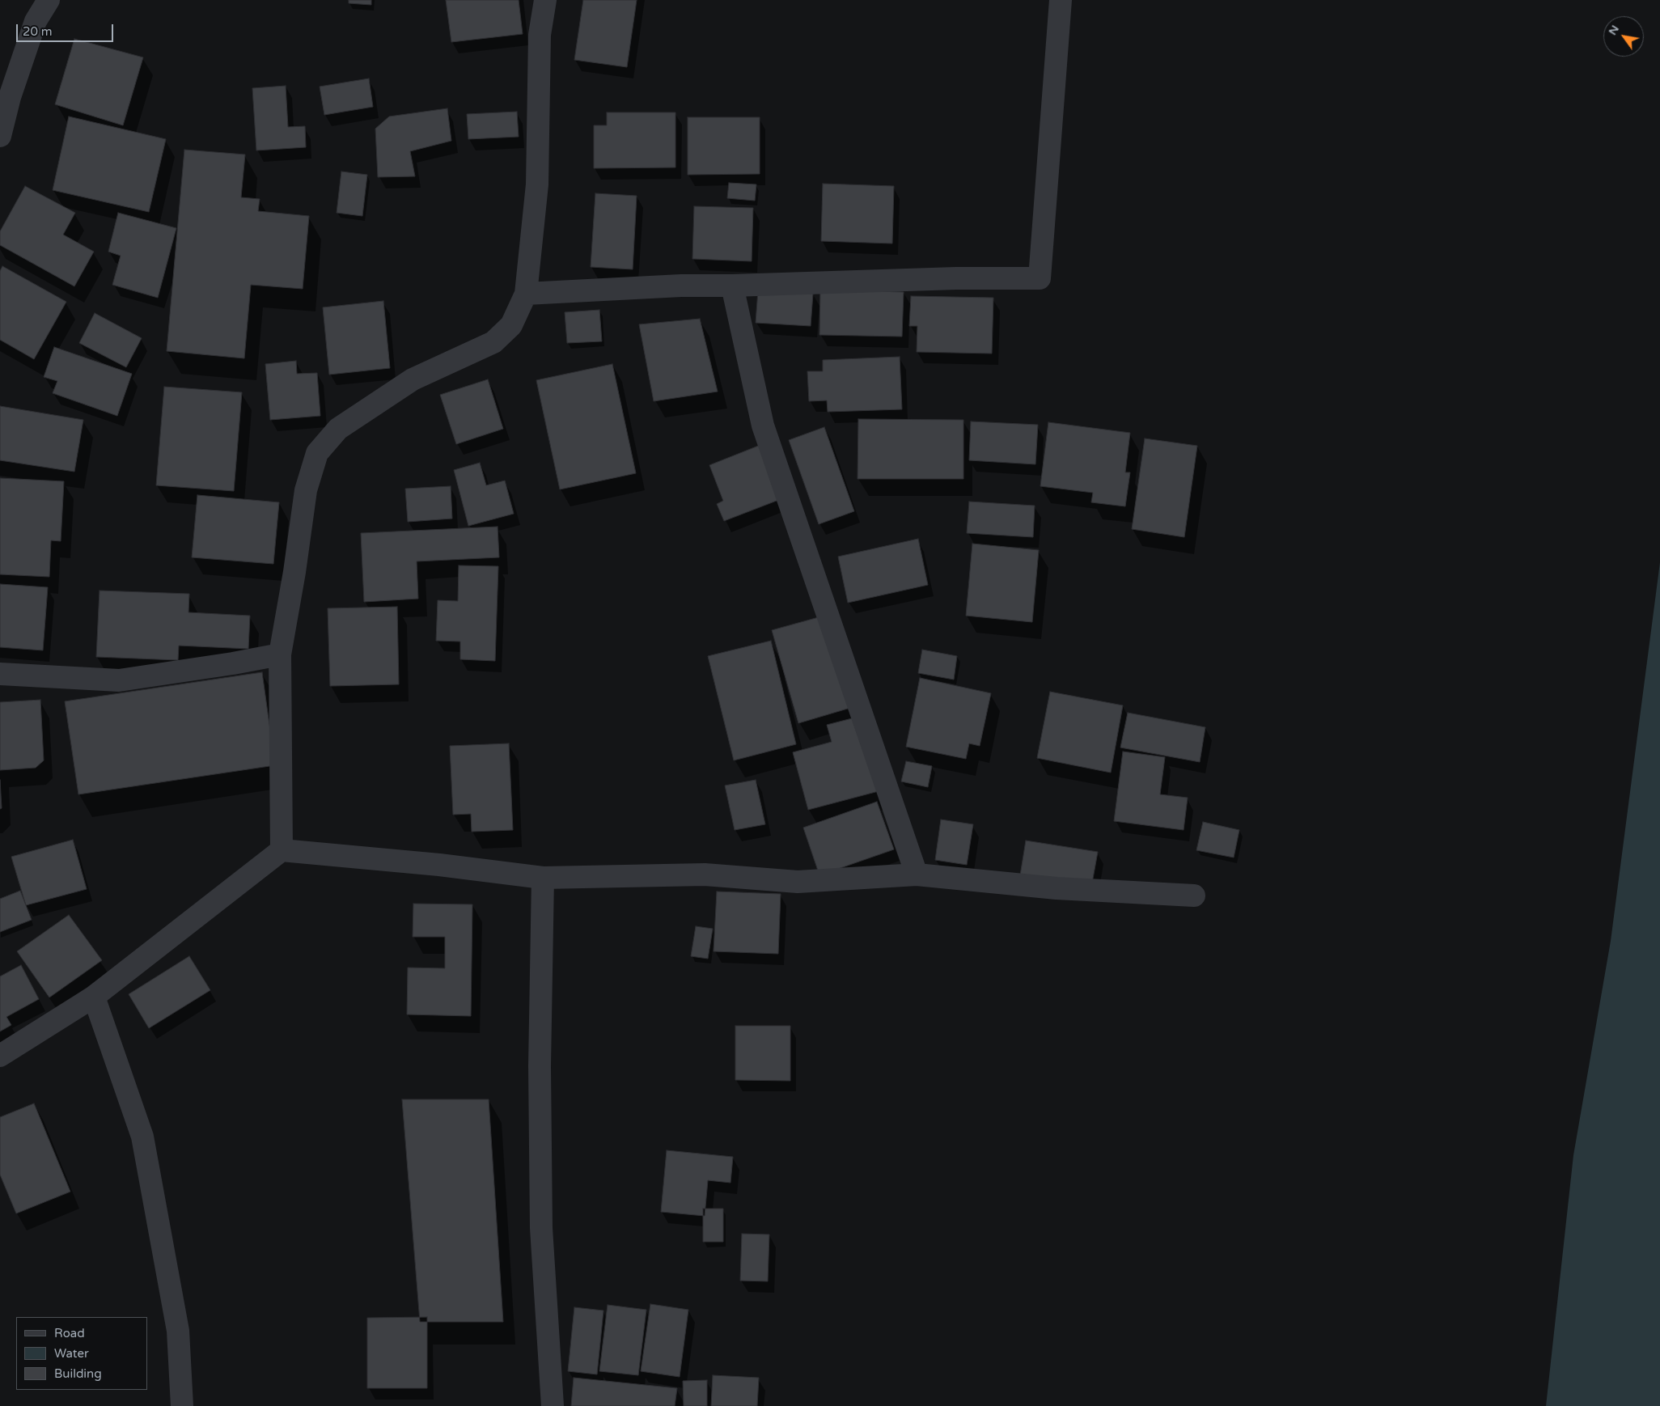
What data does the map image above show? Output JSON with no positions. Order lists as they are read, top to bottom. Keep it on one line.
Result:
{"legend":["Road","Water","Building"],"scale_bar":"20 m","north":"top left"}
